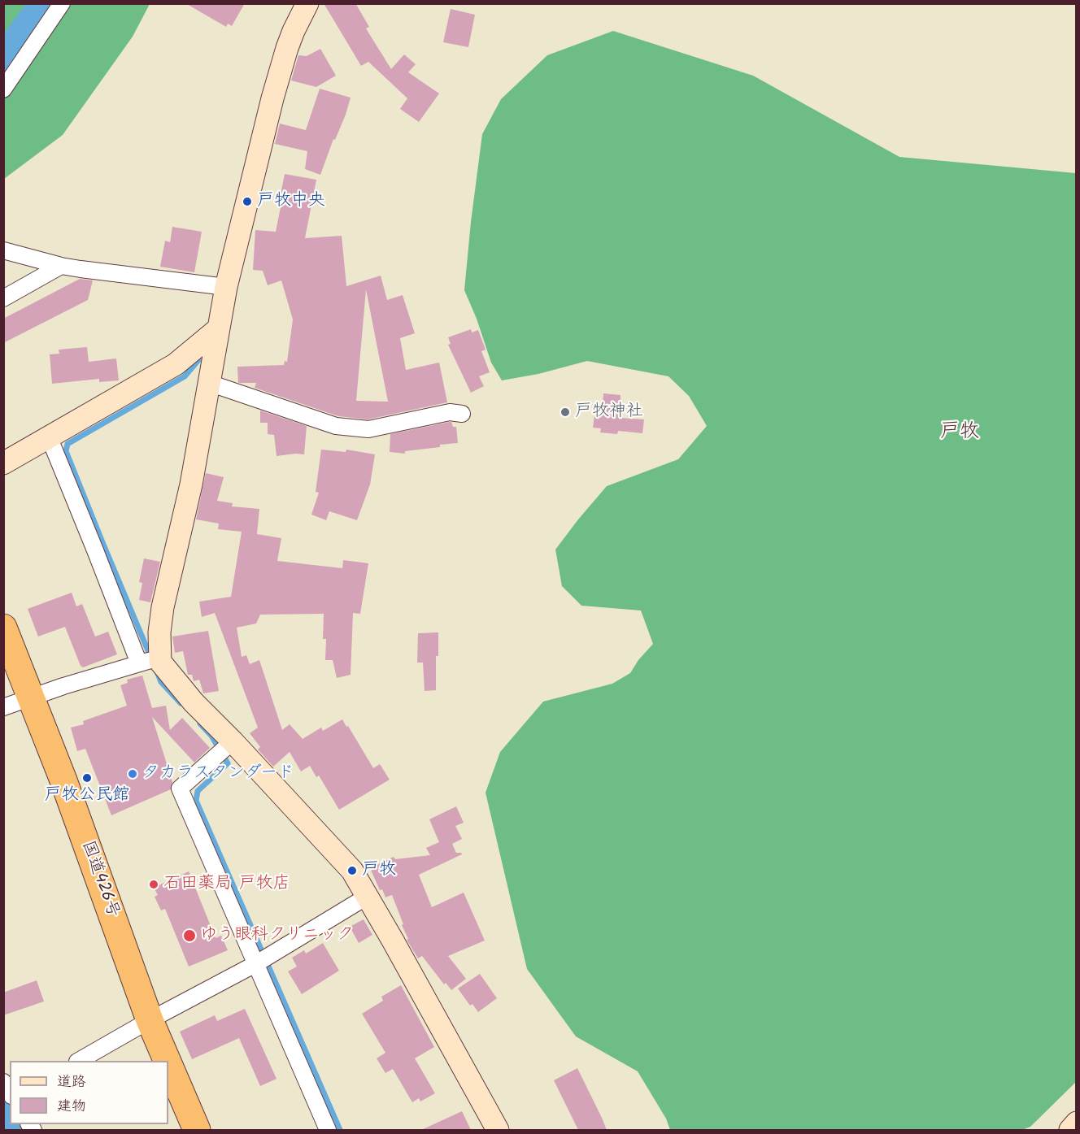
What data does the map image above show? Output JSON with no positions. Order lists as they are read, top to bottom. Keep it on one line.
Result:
{"streets":{"highway":["国道426号"]},"districts":["戸牧"],"places":["戸牧中央","戸牧神社","タカラスタンダード","戸牧公民館","戸牧","石田薬局 戸牧店","ゆう眼科クリニック"],"legend":["道路","建物"]}
